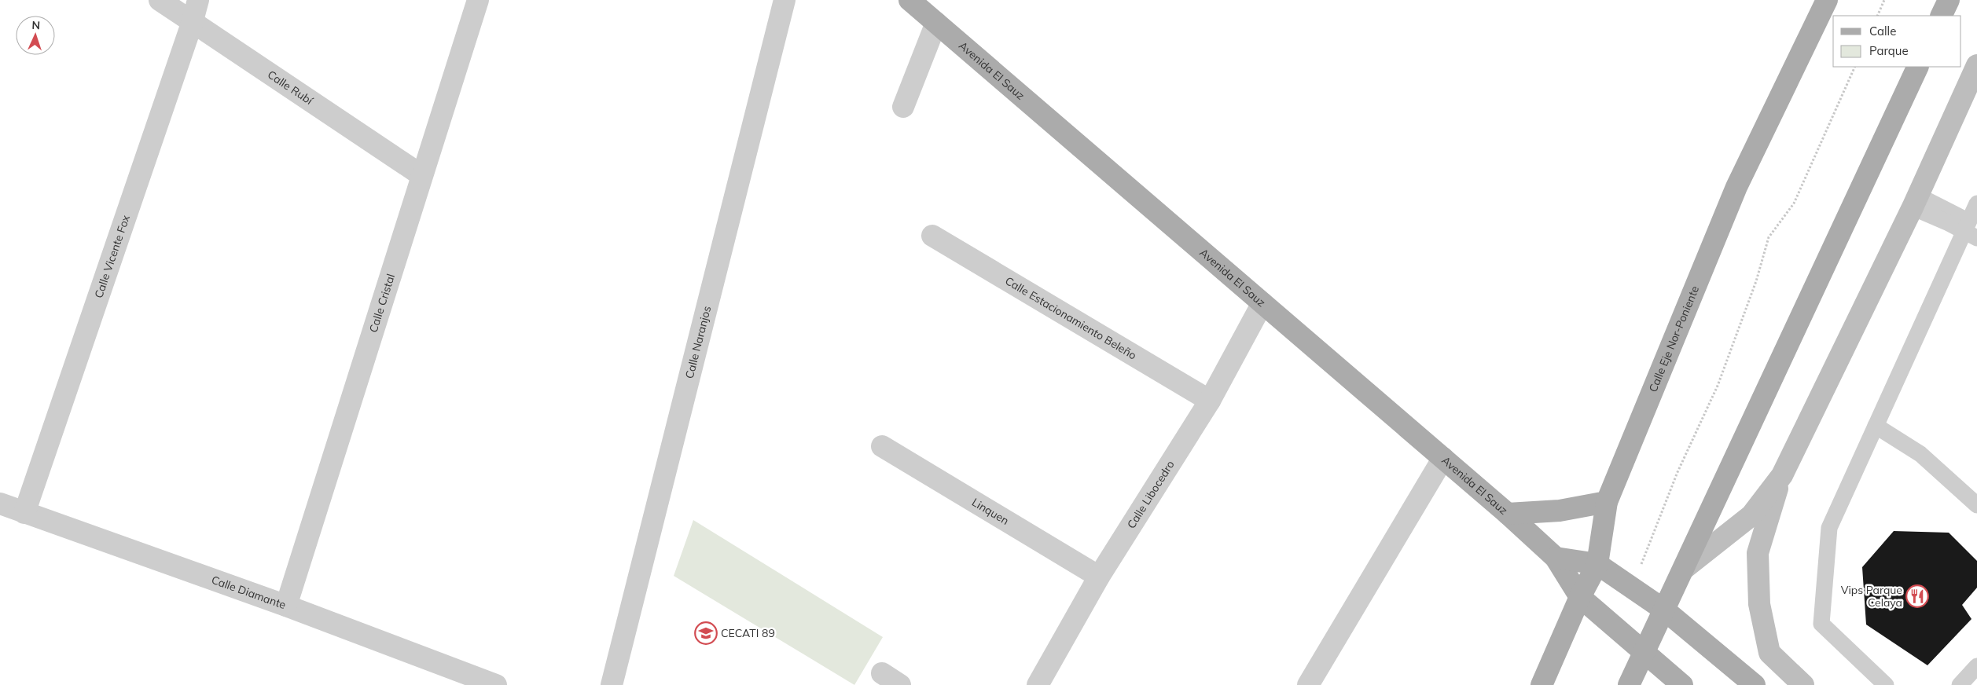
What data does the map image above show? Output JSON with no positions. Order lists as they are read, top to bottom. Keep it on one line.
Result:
{"streets":{"main road":["Avenida El Sauz","Calle Eje Nor-Poniente"],"street":["Calle Rubí","Calle Vicente Fox","Calle Cristal","Calle Estacionamiento Beleño","Calle Naranjos","Calle Libocedro","Linquen","Calle Diamante"]},"crossings":[["Avenida El Sauz","Calle Eje Nor-Poniente"],["Avenida El Sauz","Calle Libocedro"],["Calle Rubí","Calle Vicente Fox"],["Calle Rubí","Calle Cristal"],["Calle Vicente Fox","Calle Diamante"],["Calle Cristal","Calle Diamante"],["Calle Estacionamiento Beleño","Calle Libocedro"],["Calle Libocedro","Linquen"]],"places":{"restaurant":["Vips Parque Celaya"],"school or university":["CECATI 89"]},"legend":["Calle","Parque"],"north":"top"}
